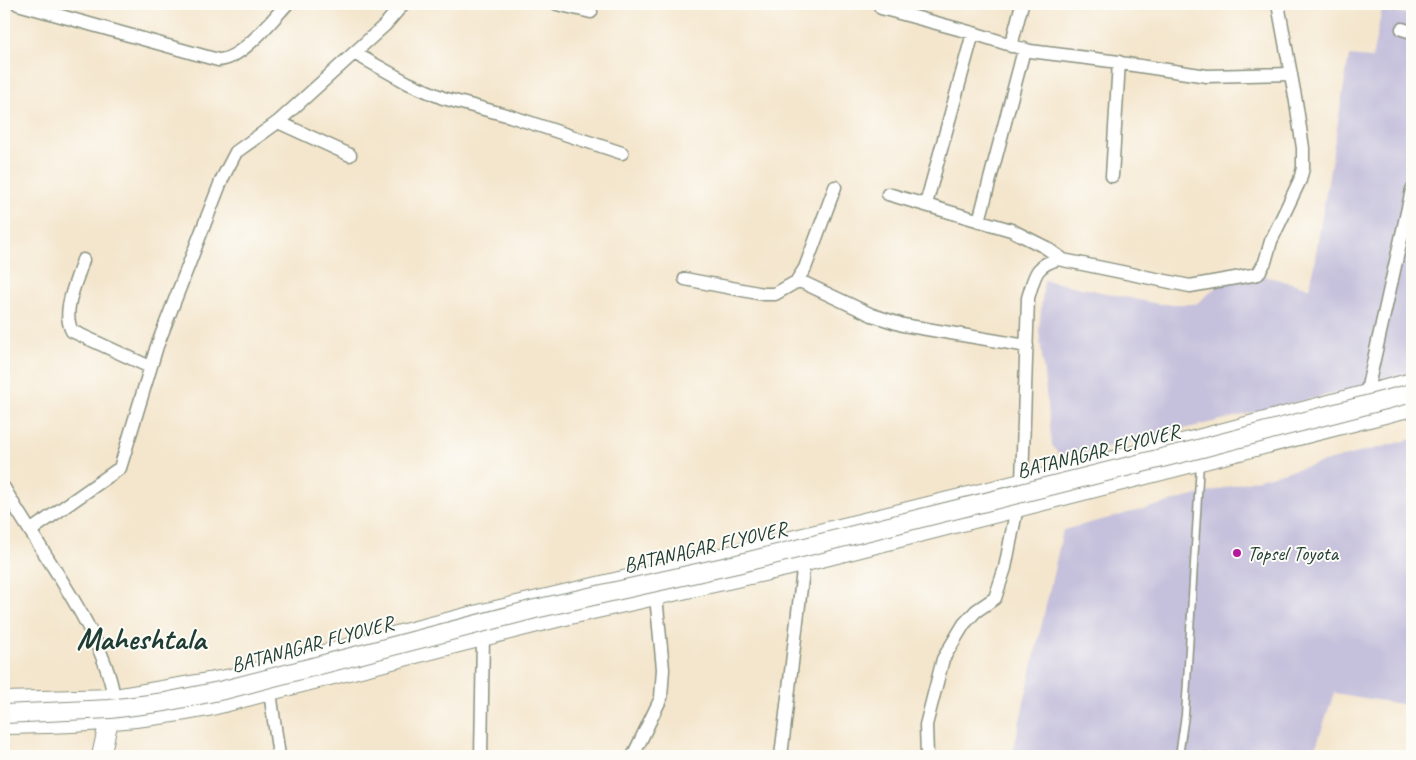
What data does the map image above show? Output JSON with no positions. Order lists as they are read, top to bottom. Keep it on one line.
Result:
{"streets":{"street":["BATANAGAR FLYOVER"]},"districts":["Maheshtala"],"places":["Topsel Toyota"]}
